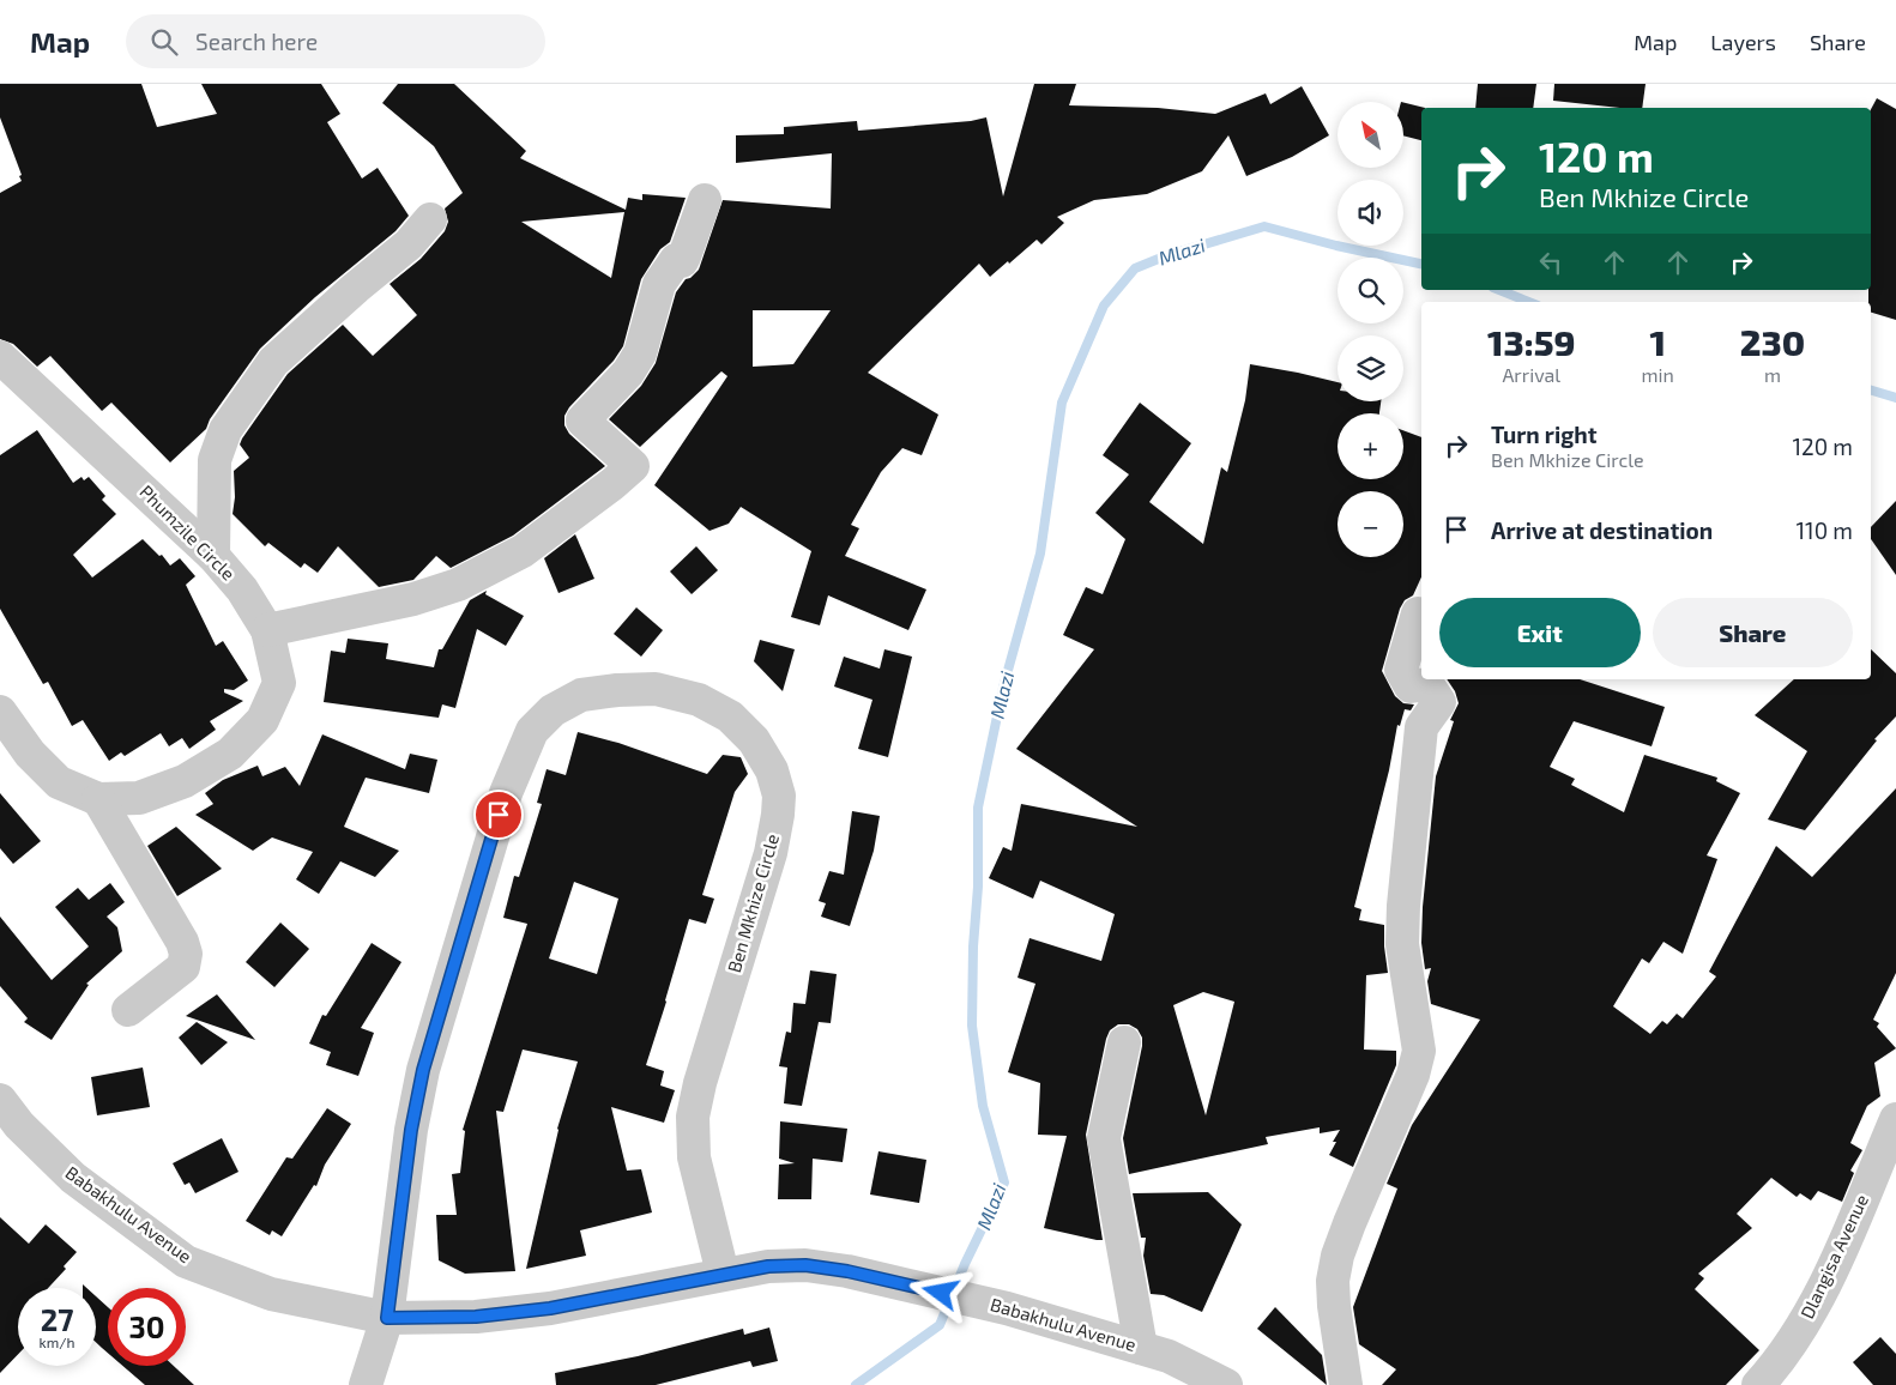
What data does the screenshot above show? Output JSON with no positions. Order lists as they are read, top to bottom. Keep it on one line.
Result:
{"streets":{"street":["Phumzile Circle","Ben Mkhize Circle","Babakhulu Avenue","Dlangisa Avenue"]},"crossings":[["Ben Mkhize Circle","Babakhulu Avenue"]],"water":["Mlazi"],"north":"top left","page":{"header":"Map","search":"Search here","nav":["Map","Layers","Share"],"map_buttons":["+","−"],"turn":["120 m","Ben Mkhize Circle"],"eta":["13:59","Arrival","1","min","230","m"],"list":[{"name":"Turn right","note":"Ben Mkhize Circle","value":"120 m"},{"name":"Arrive at destination","value":"110 m"}],"buttons":["Exit","Share"],"speed":"27 km/h","limit":"30"}}
